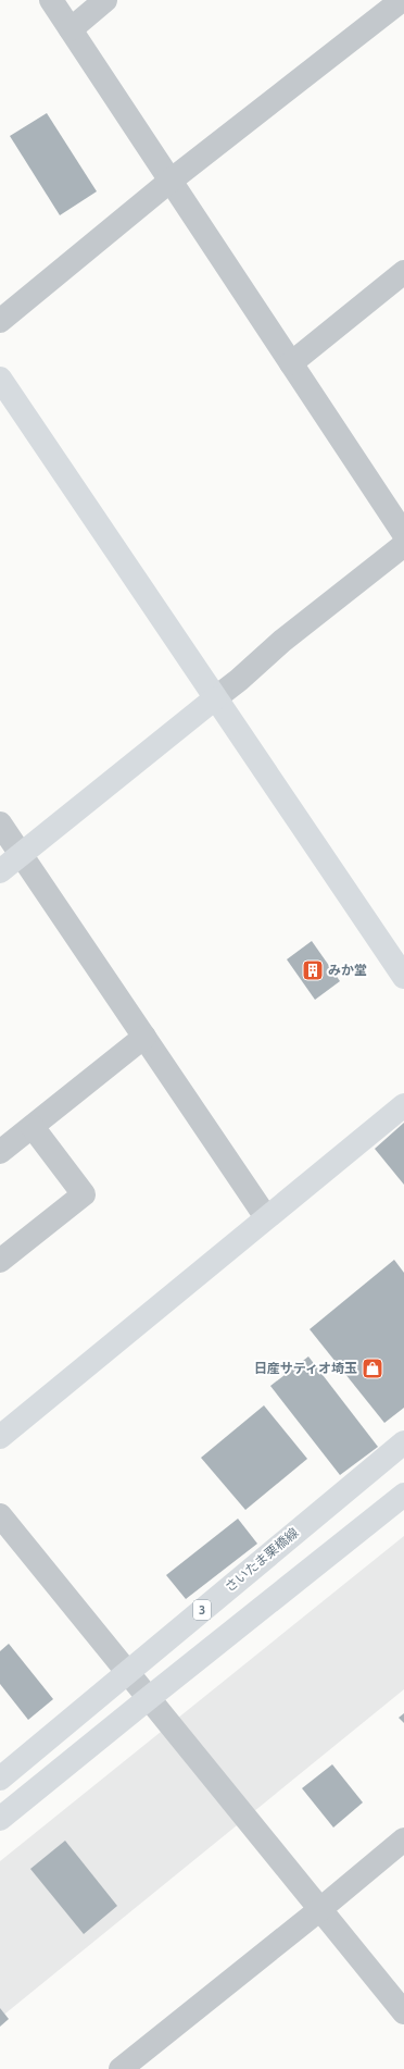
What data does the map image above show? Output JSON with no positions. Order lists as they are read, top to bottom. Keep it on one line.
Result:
{"streets":{"street":["さいたま栗橋線","3"]},"places":{"building":["みか堂"],"shop":["日産サティオ埼玉"]}}
